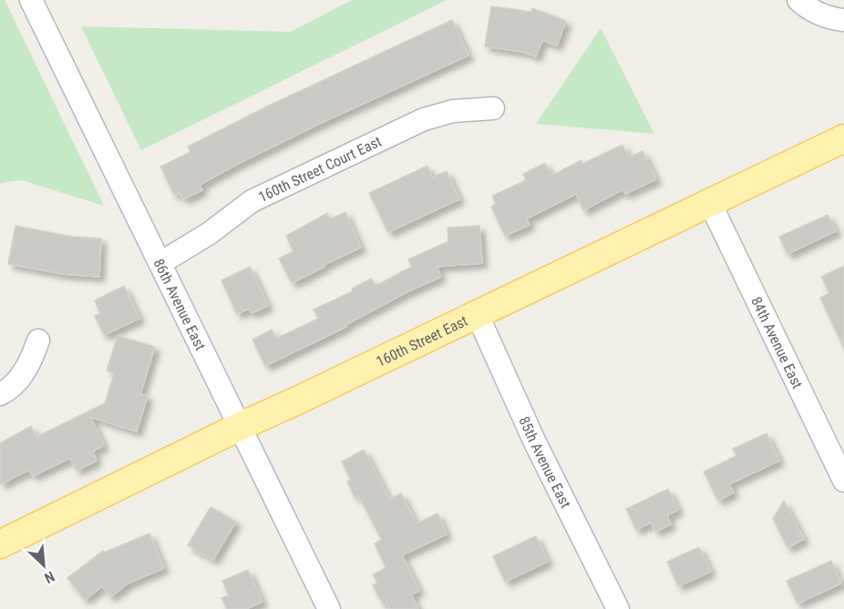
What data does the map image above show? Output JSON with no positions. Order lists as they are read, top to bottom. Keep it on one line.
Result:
{"streets":{"main road":["160th Street East"],"street":["160th Street Court East","86th Avenue East","84th Avenue East","85th Avenue East"]},"crossings":[["160th Street Court East","86th Avenue East"],["86th Avenue East","160th Street East"],["160th Street East","84th Avenue East"],["160th Street East","85th Avenue East"]],"north":"bottom right"}
